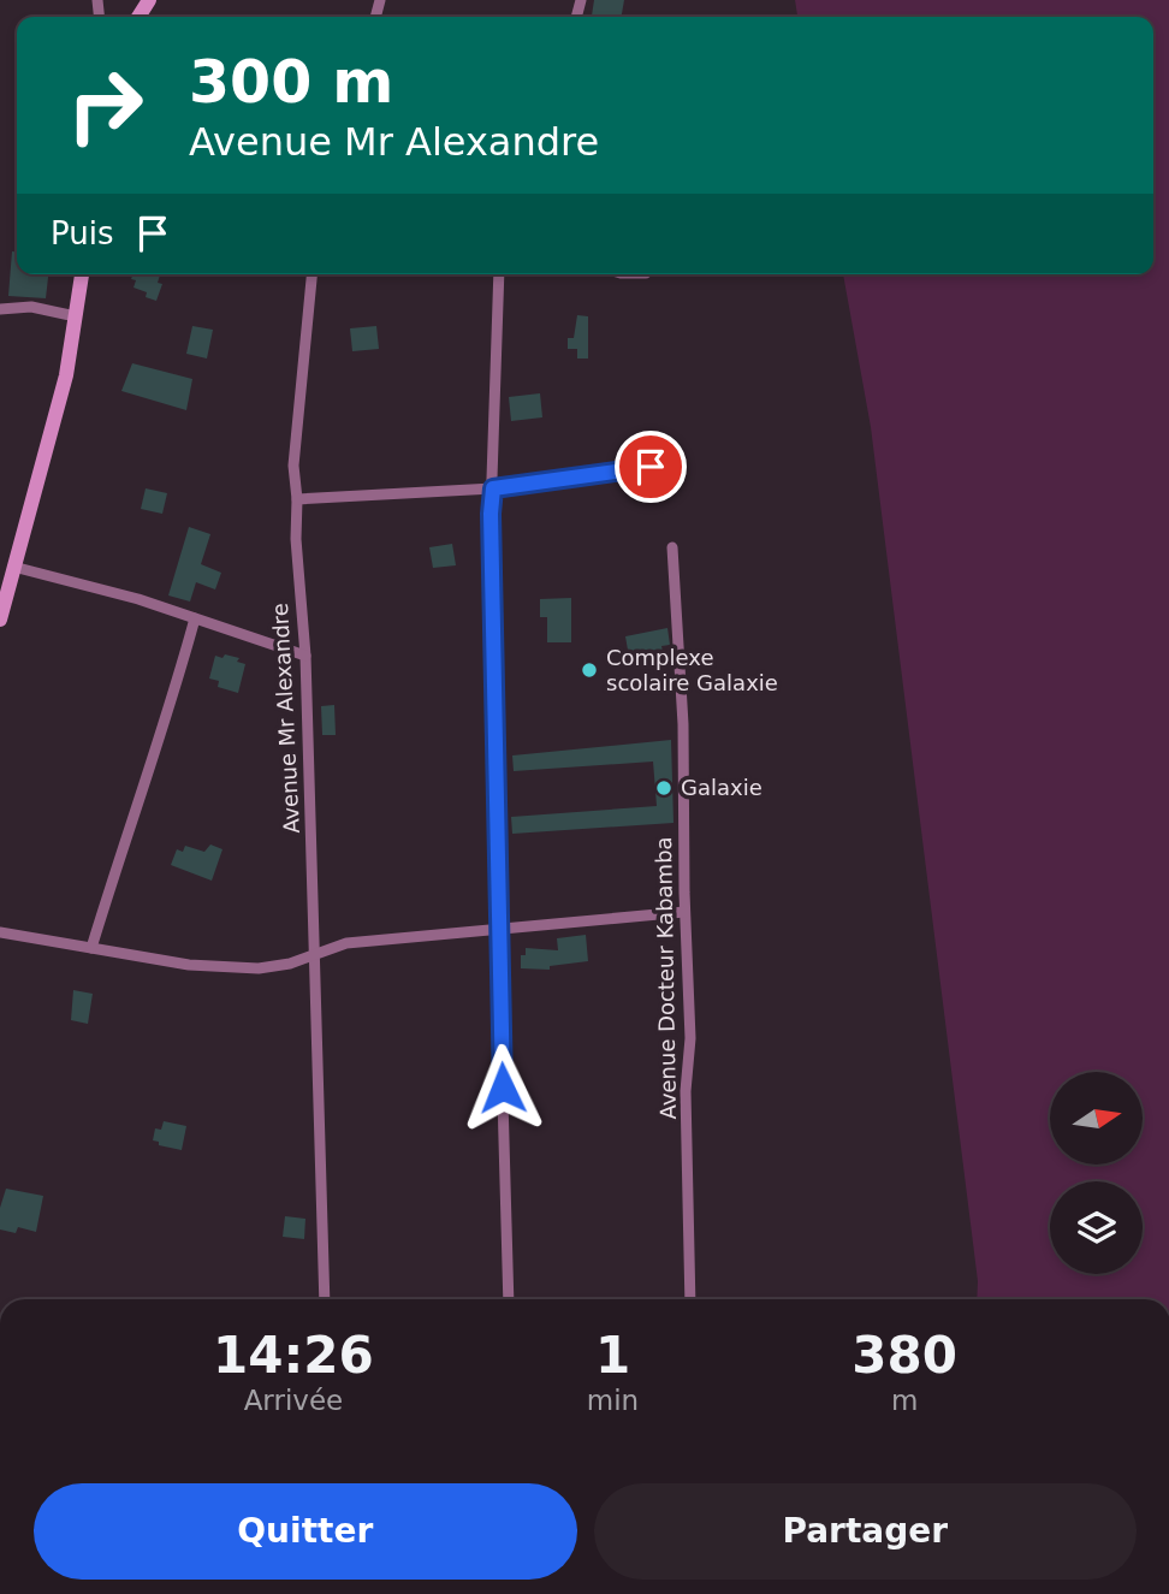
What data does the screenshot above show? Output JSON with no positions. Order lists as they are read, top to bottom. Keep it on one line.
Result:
{"streets":{"street":["Avenue Mr Alexandre","Avenue Docteur Kabamba"]},"places":["Complexe scolaire Galaxie","Galaxie"],"north":"right","page":{"turn":["300 m","Avenue Mr Alexandre"],"then":"Puis","eta":["14:26","Arrivée","1","min","380","m"],"buttons":["Quitter","Partager"]}}
